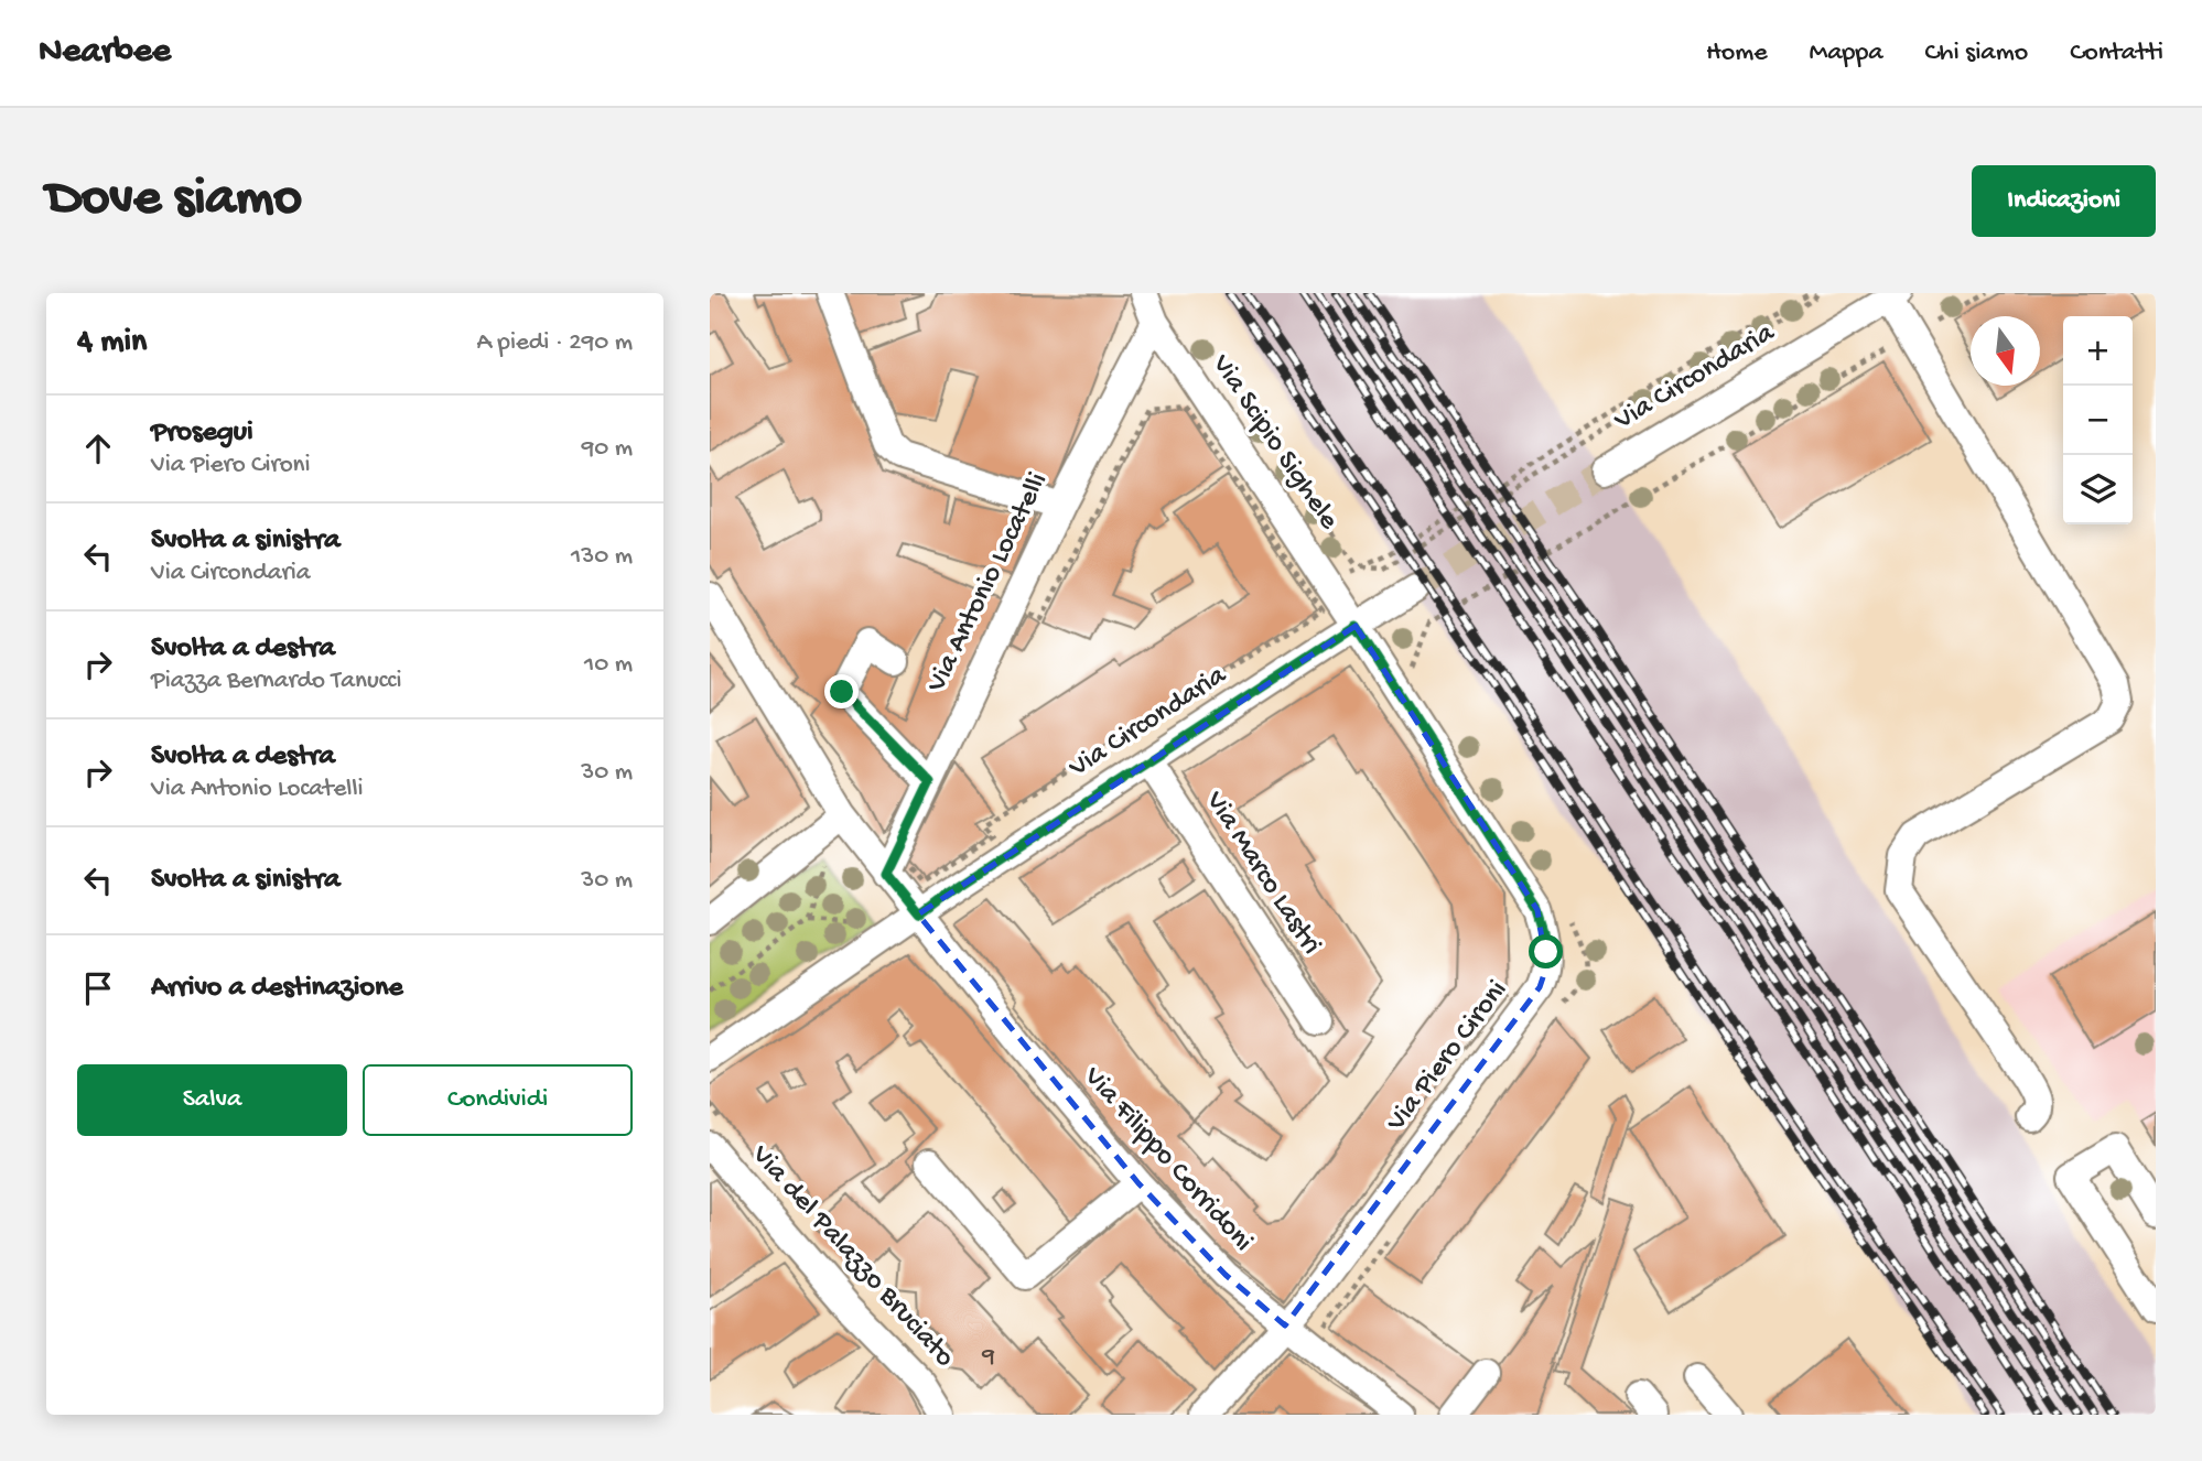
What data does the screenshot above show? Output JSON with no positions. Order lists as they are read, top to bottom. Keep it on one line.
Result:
{"streets":{"street":["Via Circondaria","Via Scipio Sighele","Via Antonio Locatelli","Via Marco Lastri","Via Piero Cironi","Via Filippo Corridoni","Via del Palazzo Bruciato"]},"crossings":[["Via Circondaria","Via Scipio Sighele"],["Via Circondaria","Via Marco Lastri"],["Via Circondaria","Via Piero Cironi"],["Via Circondaria","Via Filippo Corridoni"],["Via Scipio Sighele","Via Antonio Locatelli"],["Via Scipio Sighele","Via Piero Cironi"],["Via Antonio Locatelli","Via Filippo Corridoni"],["Via Piero Cironi","Via Filippo Corridoni"]],"house_numbers":["9"],"north":"bottom","page":{"header":"Nearbee","nav":["Home","Mappa","Chi siamo","Contatti"],"buttons":["Indicazioni",["Salva","Condividi"]],"title":"Dove siamo","heading":["4 min","A piedi · 290 m"],"map_buttons":["+","−"],"list":[["Prosegui","Via Piero Cironi","90 m"],["Svolta a sinistra","Via Circondaria","130 m"],["Svolta a destra","Piazza Bernardo Tanucci","10 m"],["Svolta a destra","Via Antonio Locatelli","30 m"],["Svolta a sinistra","30 m"],"Arrivo a destinazione"]}}
